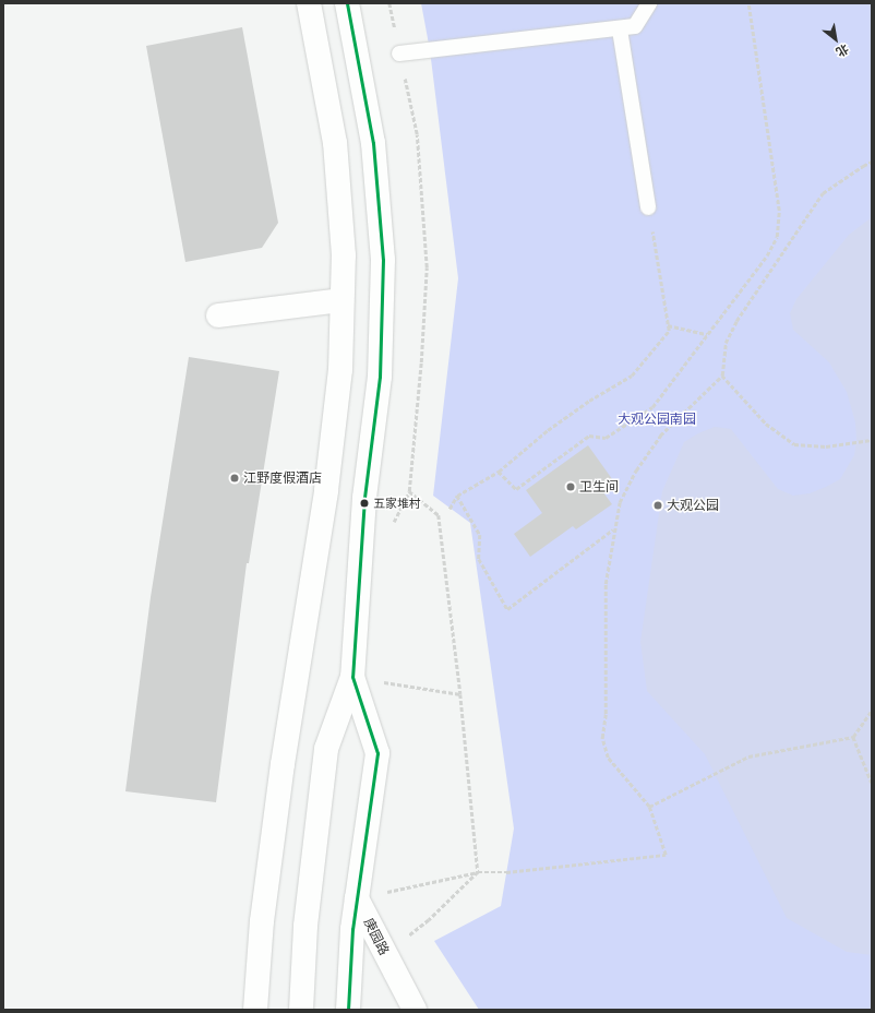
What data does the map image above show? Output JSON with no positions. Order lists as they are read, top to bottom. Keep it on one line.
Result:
{"streets":{"street":["庚园路"]},"parks":["大观公园南园"],"places":["江野度假酒店","卫生间","五家堆村","大观公园"],"north":"bottom right"}
